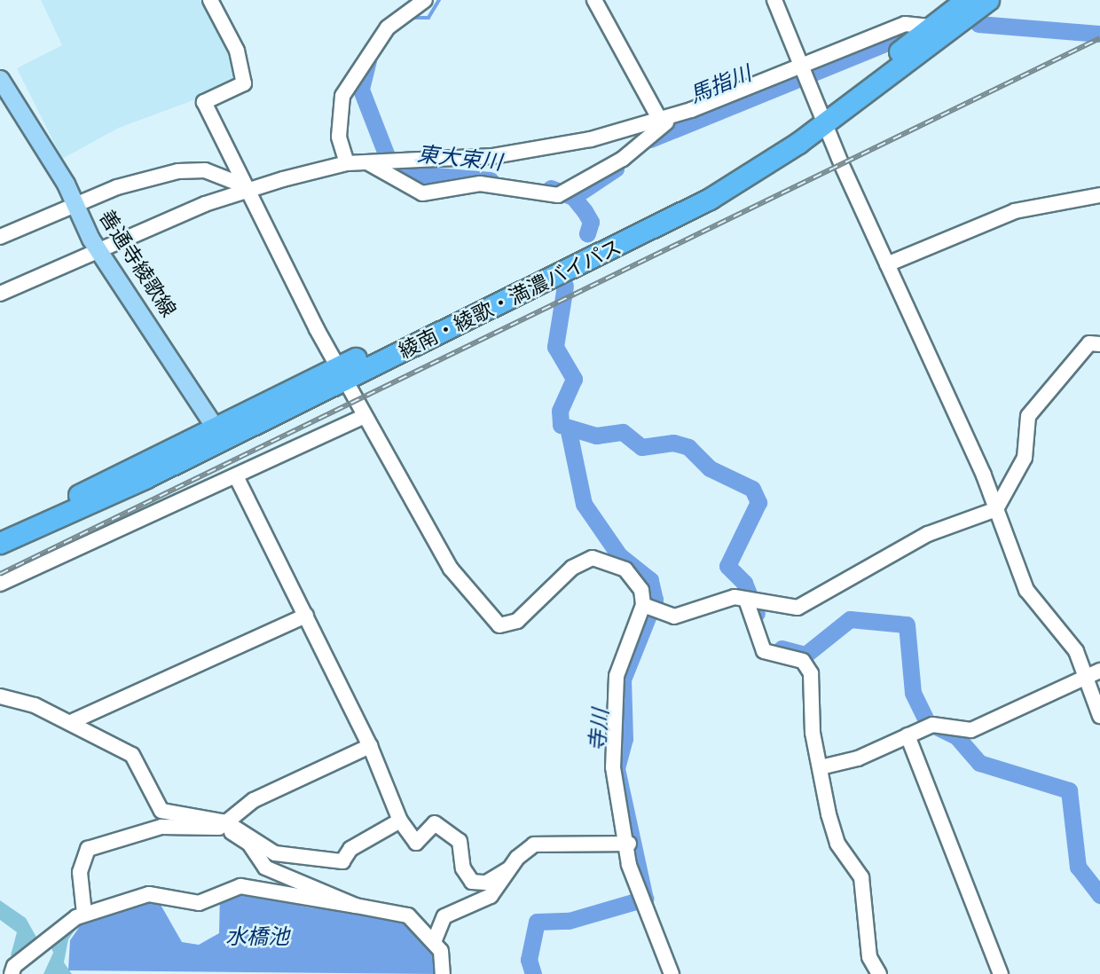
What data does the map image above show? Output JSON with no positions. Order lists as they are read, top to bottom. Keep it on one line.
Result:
{"streets":{"highway":["綾南・綾歌・満濃バイパス"],"main road":["善通寺綾歌線"]},"crossings":[["善通寺綾歌線","綾南・綾歌・満濃バイパス"]],"water":["馬指川","東大束川","寺川","水橋池"]}
